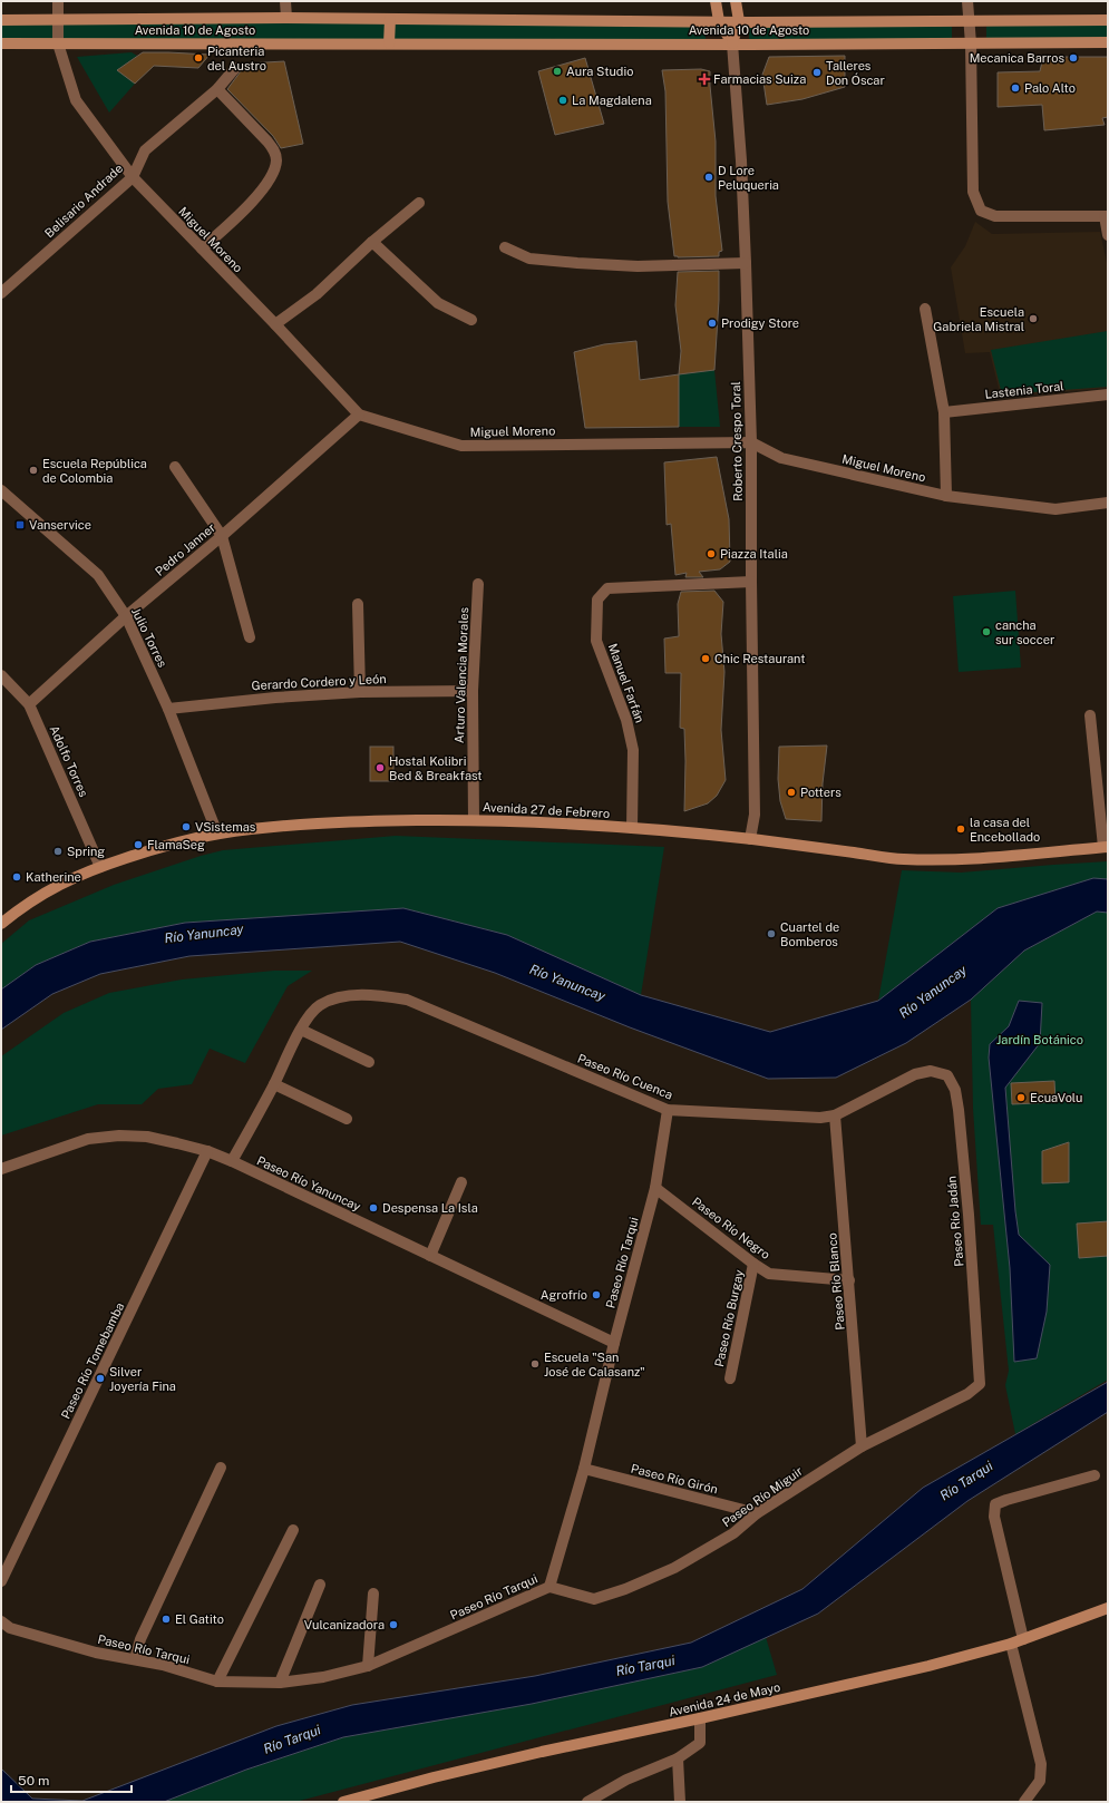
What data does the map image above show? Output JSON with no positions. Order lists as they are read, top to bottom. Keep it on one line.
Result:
{"streets":{"main road":["Avenida 10 de Agosto","Roberto Crespo Toral","Avenida 27 de Febrero","Avenida 24 de Mayo"],"street":["Belisario Andrade","Miguel Moreno","Lastenia Toral","Pedro Janner","Julio Torres","Arturo Valencia Morales","Gerardo Cordero y León","Manuel Farfán","Adolfo Torres","Paseo Río Cuenca","Paseo Río Yanuncay","Paseo Río Jadán","Paseo Río Negro","Paseo Río Tarqui","Paseo Río Blanco","Paseo Río Burgay","Paseo Río Tomebamba","Paseo Río Girón","Paseo Río Miguir"]},"crossings":[["Avenida 10 de Agosto","Miguel Moreno"],["Avenida 10 de Agosto","Roberto Crespo Toral"],["Belisario Andrade","Miguel Moreno"],["Miguel Moreno","Roberto Crespo Toral"],["Miguel Moreno","Pedro Janner"],["Roberto Crespo Toral","Manuel Farfán"],["Roberto Crespo Toral","Avenida 27 de Febrero"],["Pedro Janner","Julio Torres"],["Pedro Janner","Adolfo Torres"],["Julio Torres","Gerardo Cordero y León"],["Julio Torres","Avenida 27 de Febrero"],["Arturo Valencia Morales","Gerardo Cordero y León"],["Arturo Valencia Morales","Avenida 27 de Febrero"],["Manuel Farfán","Avenida 27 de Febrero"],["Adolfo Torres","Avenida 27 de Febrero"],["Paseo Río Cuenca","Paseo Río Jadán"],["Paseo Río Cuenca","Paseo Río Tarqui"],["Paseo Río Cuenca","Paseo Río Blanco"],["Paseo Río Yanuncay","Paseo Río Tarqui"],["Paseo Río Yanuncay","Paseo Río Tomebamba"],["Paseo Río Jadán","Paseo Río Miguir"],["Paseo Río Negro","Paseo Río Tarqui"],["Paseo Río Negro","Paseo Río Blanco"],["Paseo Río Negro","Paseo Río Burgay"],["Paseo Río Tarqui","Paseo Río Girón"],["Paseo Río Tarqui","Paseo Río Miguir"],["Paseo Río Blanco","Paseo Río Miguir"],["Paseo Río Girón","Paseo Río Miguir"]],"water":["Río Yanuncay","Río Tarqui"],"parks":["Jardín Botánico"],"places":{"other":["Picanteria del Austro","Mecanica Barros","Aura Studio","Talleres Don Óscar","Palo Alto","La Magdalena","D Lore Peluqueria","Escuela Gabriela Mistral","Prodigy Store","Escuela República de Colombia","Piazza Italia","cancha sur soccer","Chic Restaurant","Hostal Kolibri Bed & Breakfast","Potters","VSistemas","la casa del Encebollado","FlamaSeg","Spring","Katherine","Cuartel de Bomberos","EcuaVolu","Despensa La Isla","Agrofrío","Escuela \"San José de Calasanz\"","Silver Joyería Fina","El Gatito","Vulcanizadora"],"health":["Farmacias Suiza"],"transit":["Vanservice"]},"scale_bar":"50 m"}
